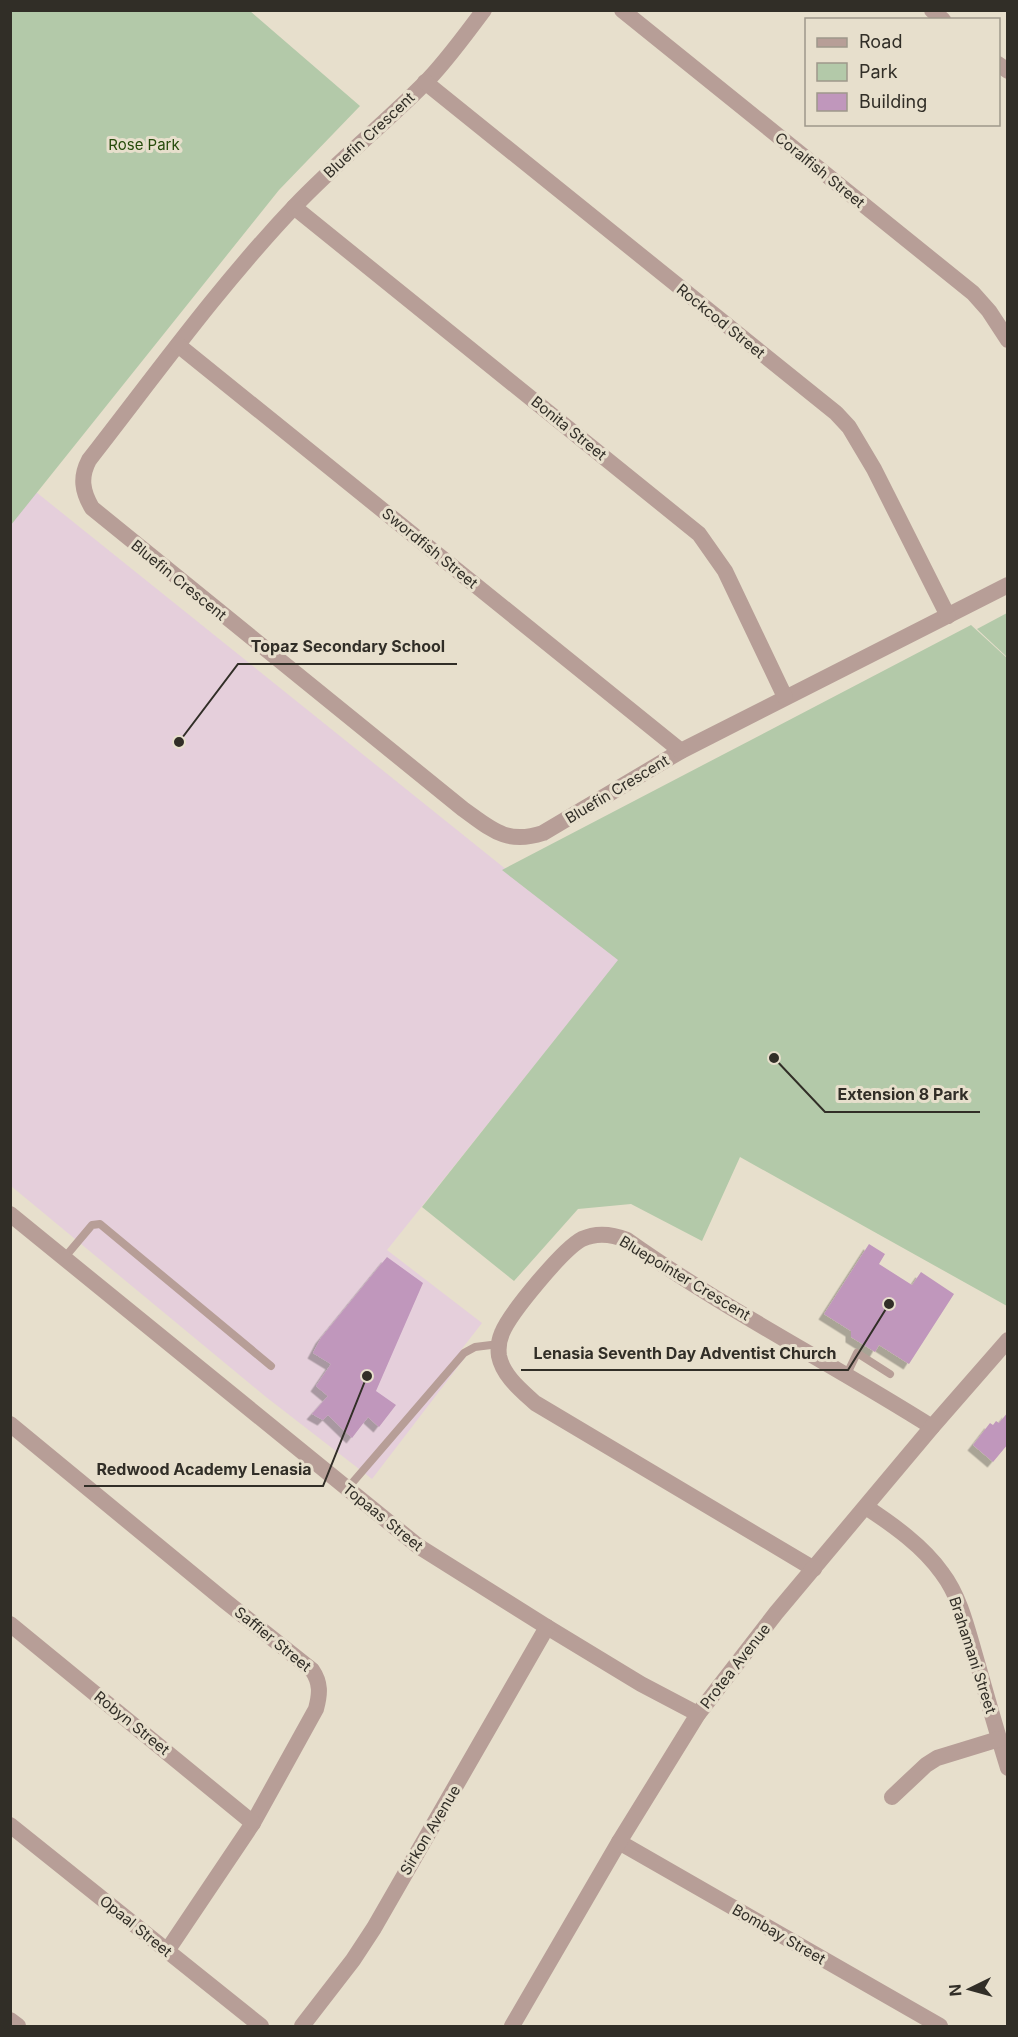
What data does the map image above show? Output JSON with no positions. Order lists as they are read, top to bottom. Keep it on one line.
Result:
{"streets":{"street":["Bluefin Crescent","Coralfish Street","Rockcod Street","Bonita Street","Swordfish Street","Bluepointer Crescent","Topaas Street","Saffier Street","Brahamani Street","Protea Avenue","Robyn Street","Sirkon Avenue","Opaal Street","Bombay Street"]},"crossings":[["Bluefin Crescent","Rockcod Street"],["Bluefin Crescent","Bonita Street"],["Bluefin Crescent","Swordfish Street"],["Bluepointer Crescent","Protea Avenue"],["Topaas Street","Protea Avenue"],["Topaas Street","Sirkon Avenue"],["Saffier Street","Robyn Street"],["Saffier Street","Opaal Street"],["Brahamani Street","Protea Avenue"],["Protea Avenue","Bombay Street"]],"parks":["Rose Park"],"places":["Topaz Secondary School","Extension 8 Park","Lenasia Seventh Day Adventist Church","Redwood Academy Lenasia"],"legend":["Road","Park","Building"],"north":"left"}
